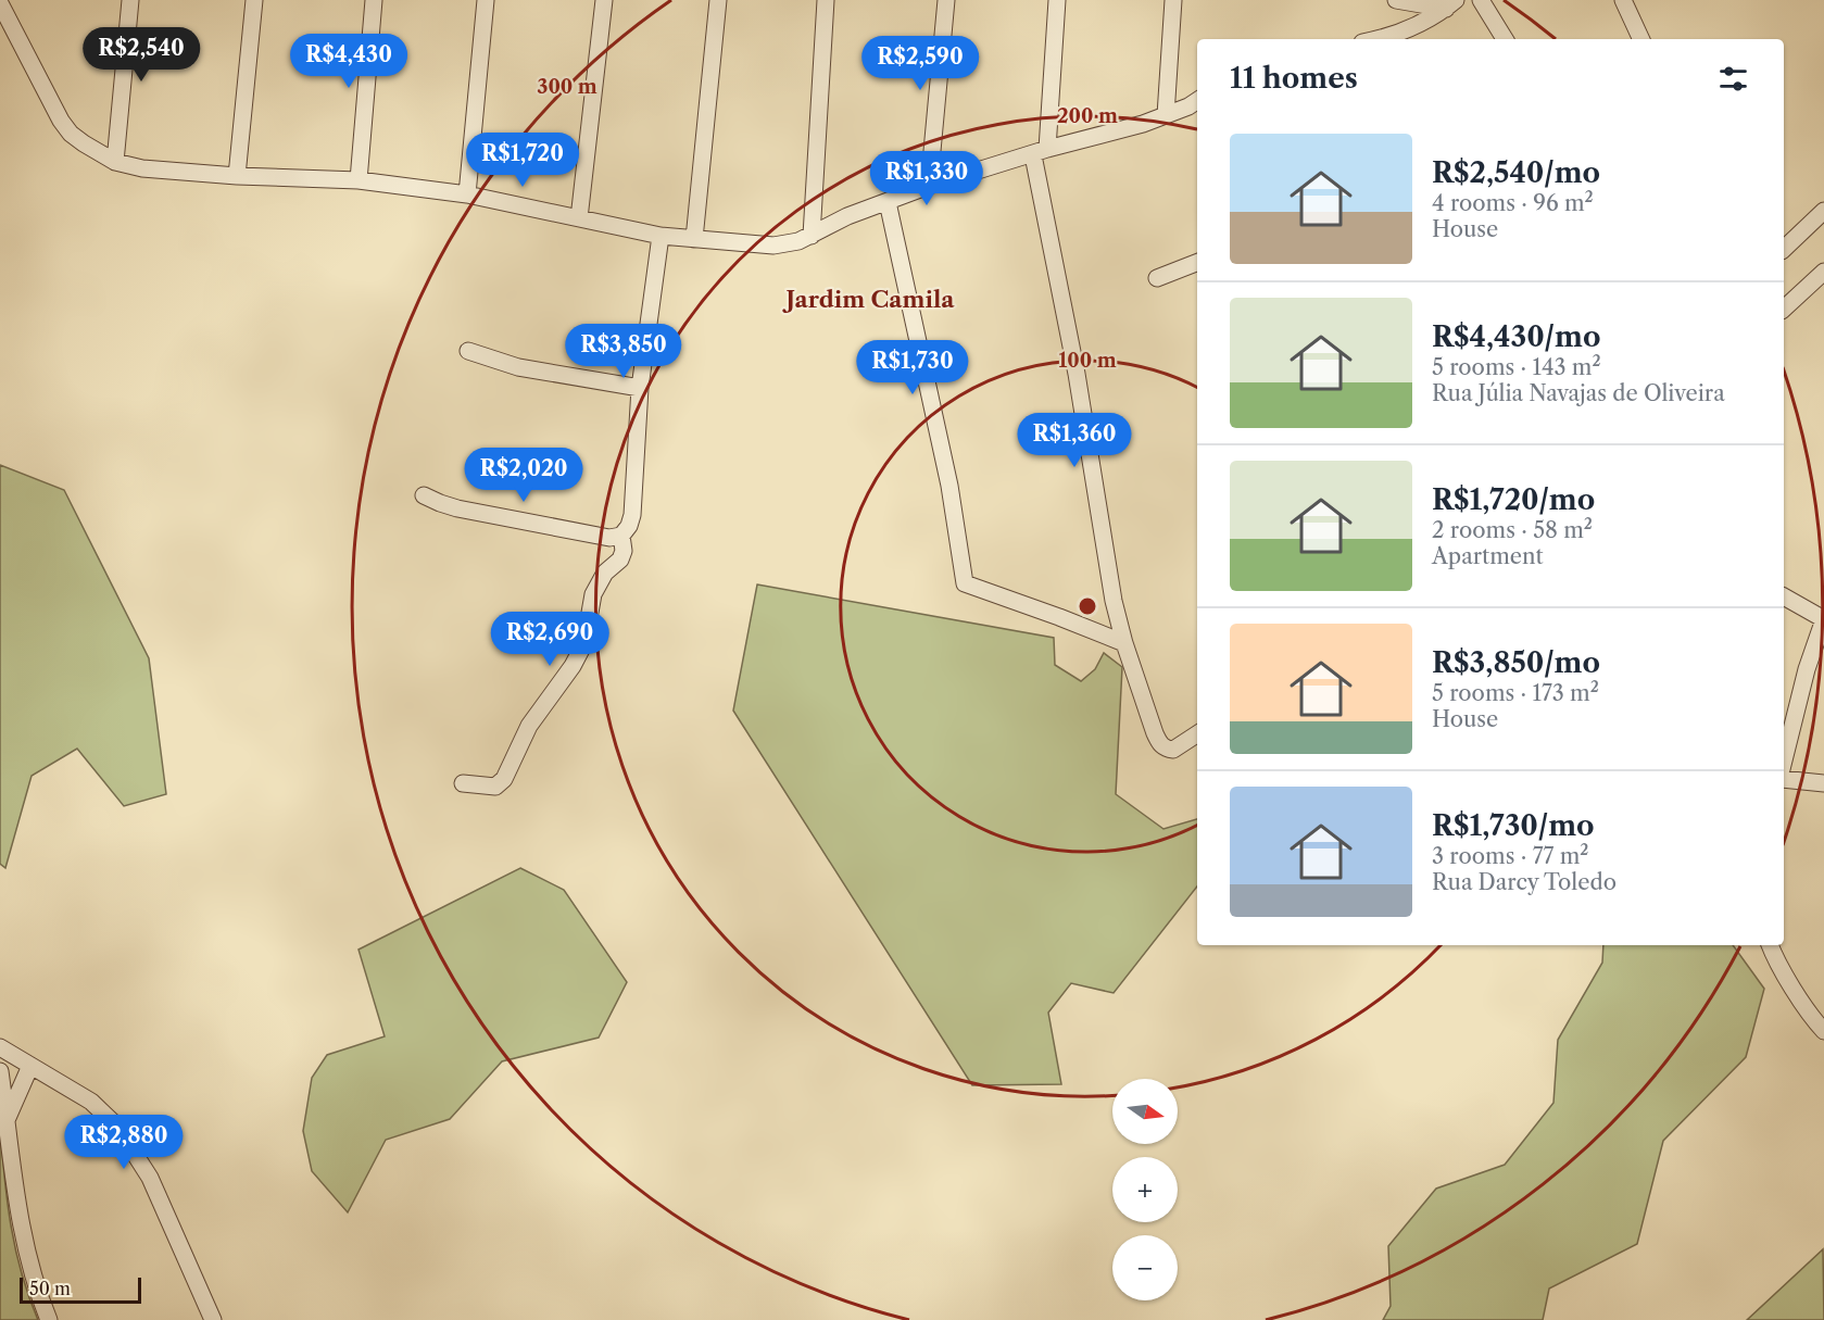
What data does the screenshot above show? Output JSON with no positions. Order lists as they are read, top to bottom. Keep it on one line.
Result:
{"districts":["Jardim Camila"],"scale_bar":"50 m","north":"right","page":{"price":["R$2,540","R$4,430","R$2,590","R$1,720","R$1,330","R$3,850","R$1,730","R$1,360","R$2,020","R$2,690","R$2,880"],"heading":"11 homes","list":[{"name":"R$2,540/mo","note":"4 rooms · 96 m² · House"},{"name":"R$4,430/mo","note":"5 rooms · 143 m² · Rua Júlia Navajas de Oliveira"},{"name":"R$1,720/mo","note":"2 rooms · 58 m² · Apartment"},{"name":"R$3,850/mo","note":"5 rooms · 173 m² · House"},{"name":"R$1,730/mo","note":"3 rooms · 77 m² · Rua Darcy Toledo"}],"map_buttons":["+","−"],"scale":"50 m"},"rings":["300 m","200 m","100 m"]}
